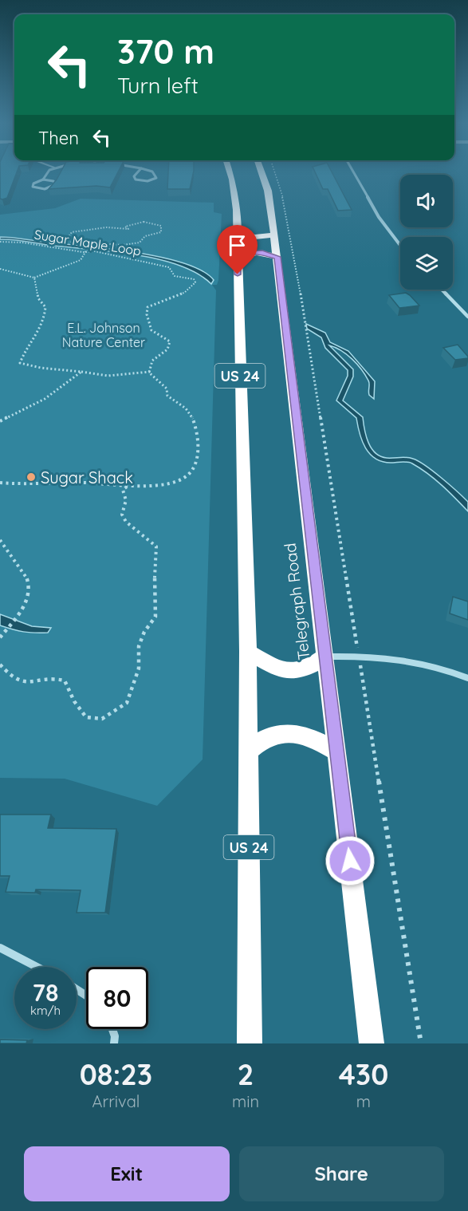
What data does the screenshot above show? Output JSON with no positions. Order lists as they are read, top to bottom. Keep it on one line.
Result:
{"streets":{"highway":["US 24","Telegraph Road"],"path":["Sugar Maple Loop"]},"parks":["E.L. Johnson Nature Center"],"places":["Sugar Shack"],"page":{"turn":["370 m","Turn left"],"then":"Then","speed":"78 km/h","limit":"80","eta":["08:23","Arrival","2","min","430","m"],"buttons":["Exit","Share"]}}
